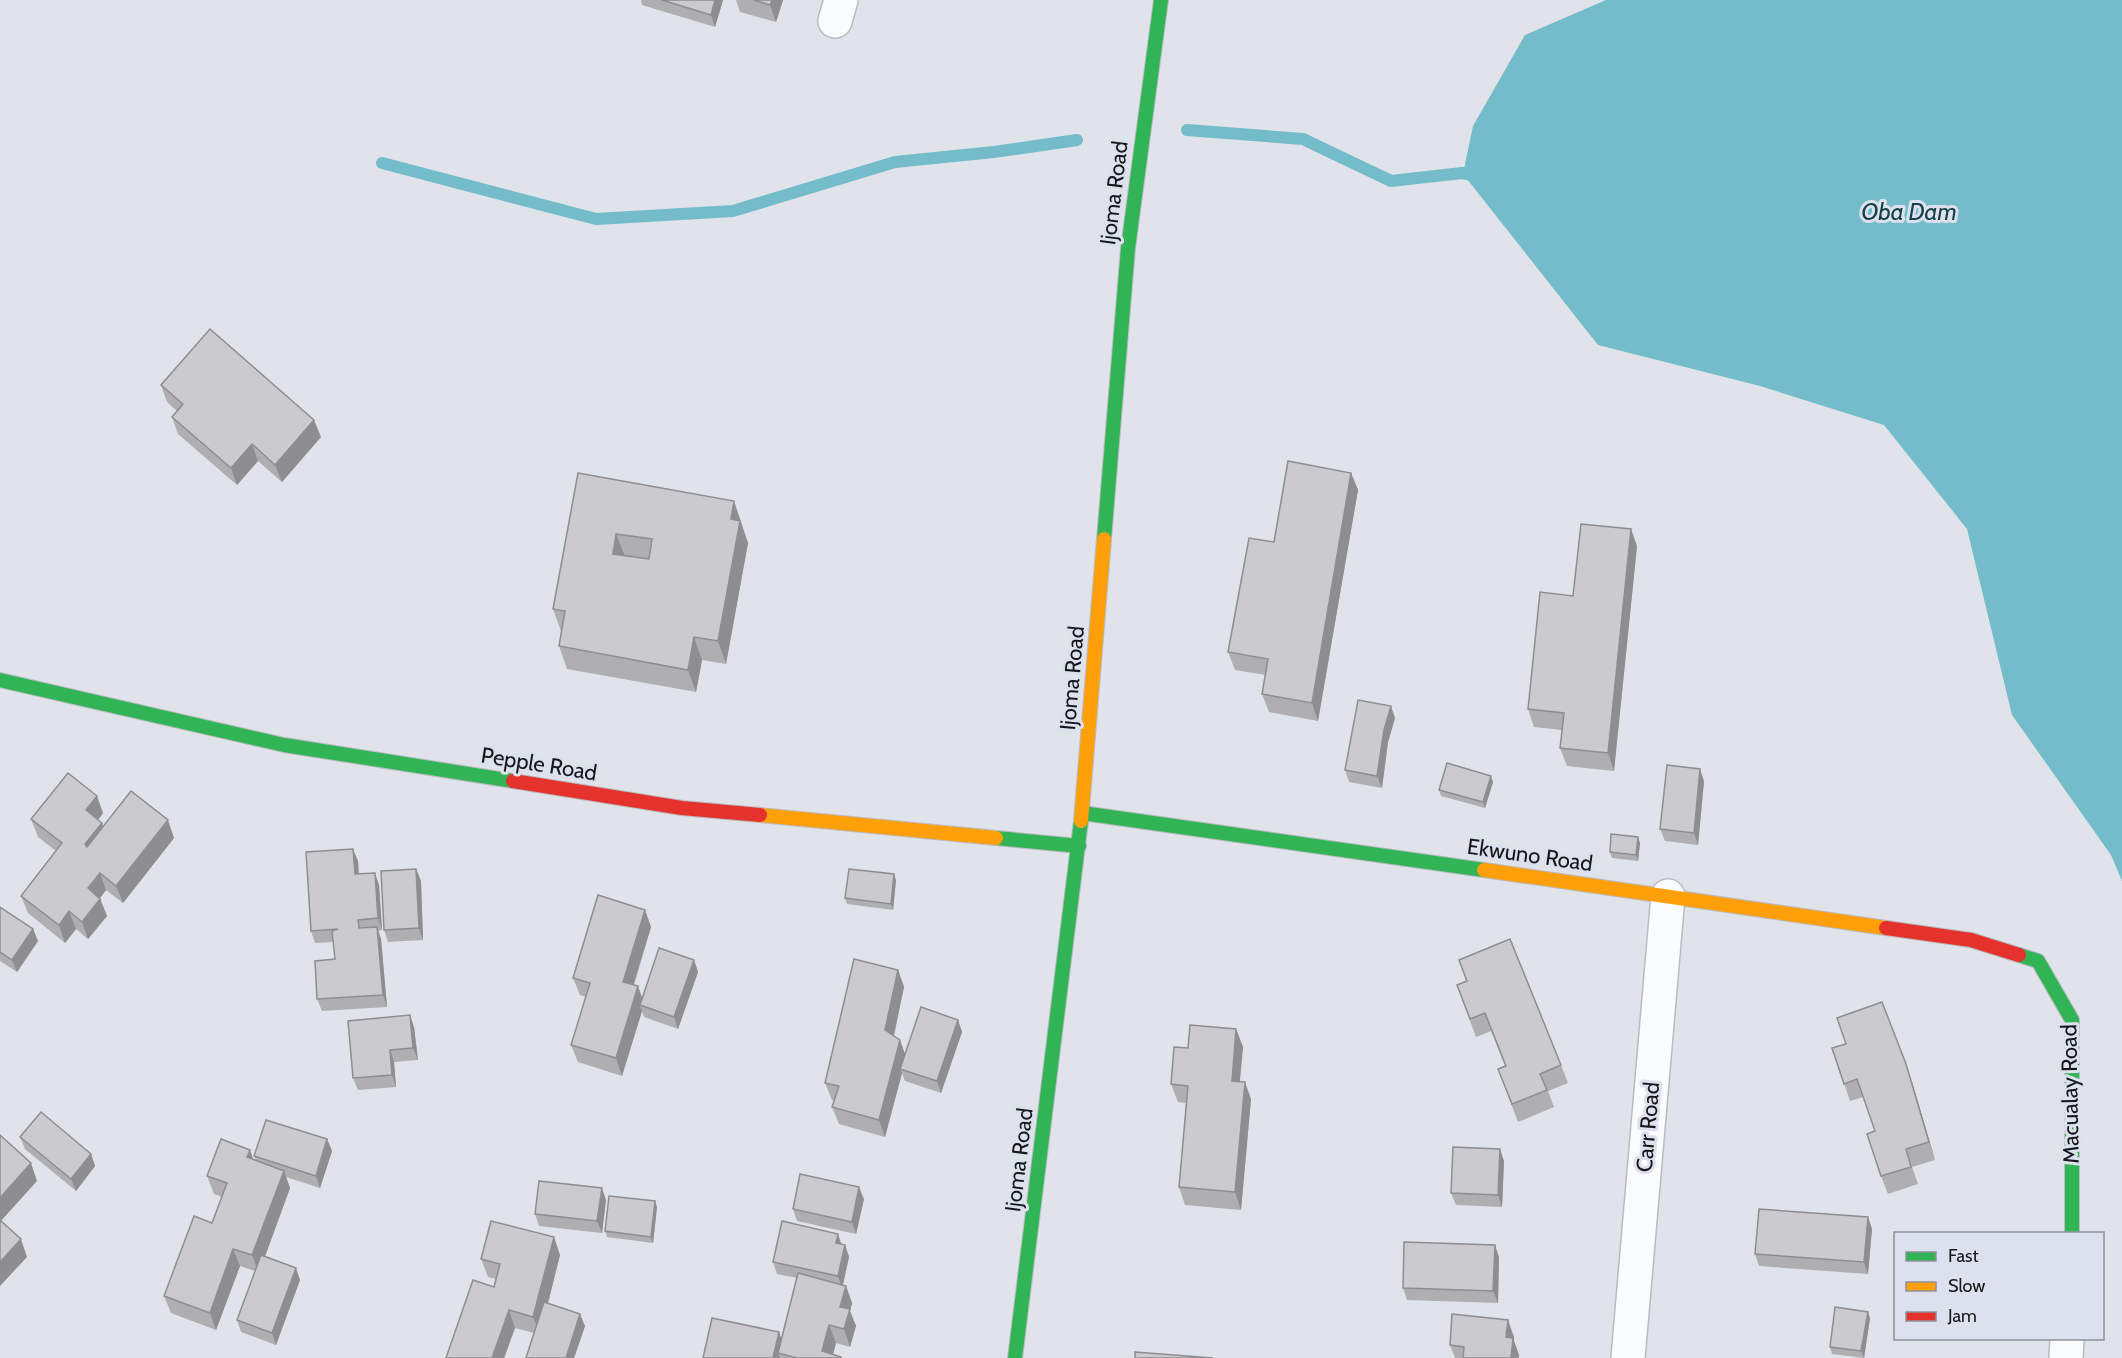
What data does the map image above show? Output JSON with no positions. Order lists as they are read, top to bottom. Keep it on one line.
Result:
{"streets":{"street":["Ijoma Road","Pepple Road","Ekwuno Road","Macualay Road","Carr Road"]},"crossings":[["Ijoma Road","Pepple Road"],["Ijoma Road","Ekwuno Road"],["Ekwuno Road","Macualay Road"],["Ekwuno Road","Carr Road"]],"water":["Oba Dam"],"legend":["Fast","Slow","Jam"]}
